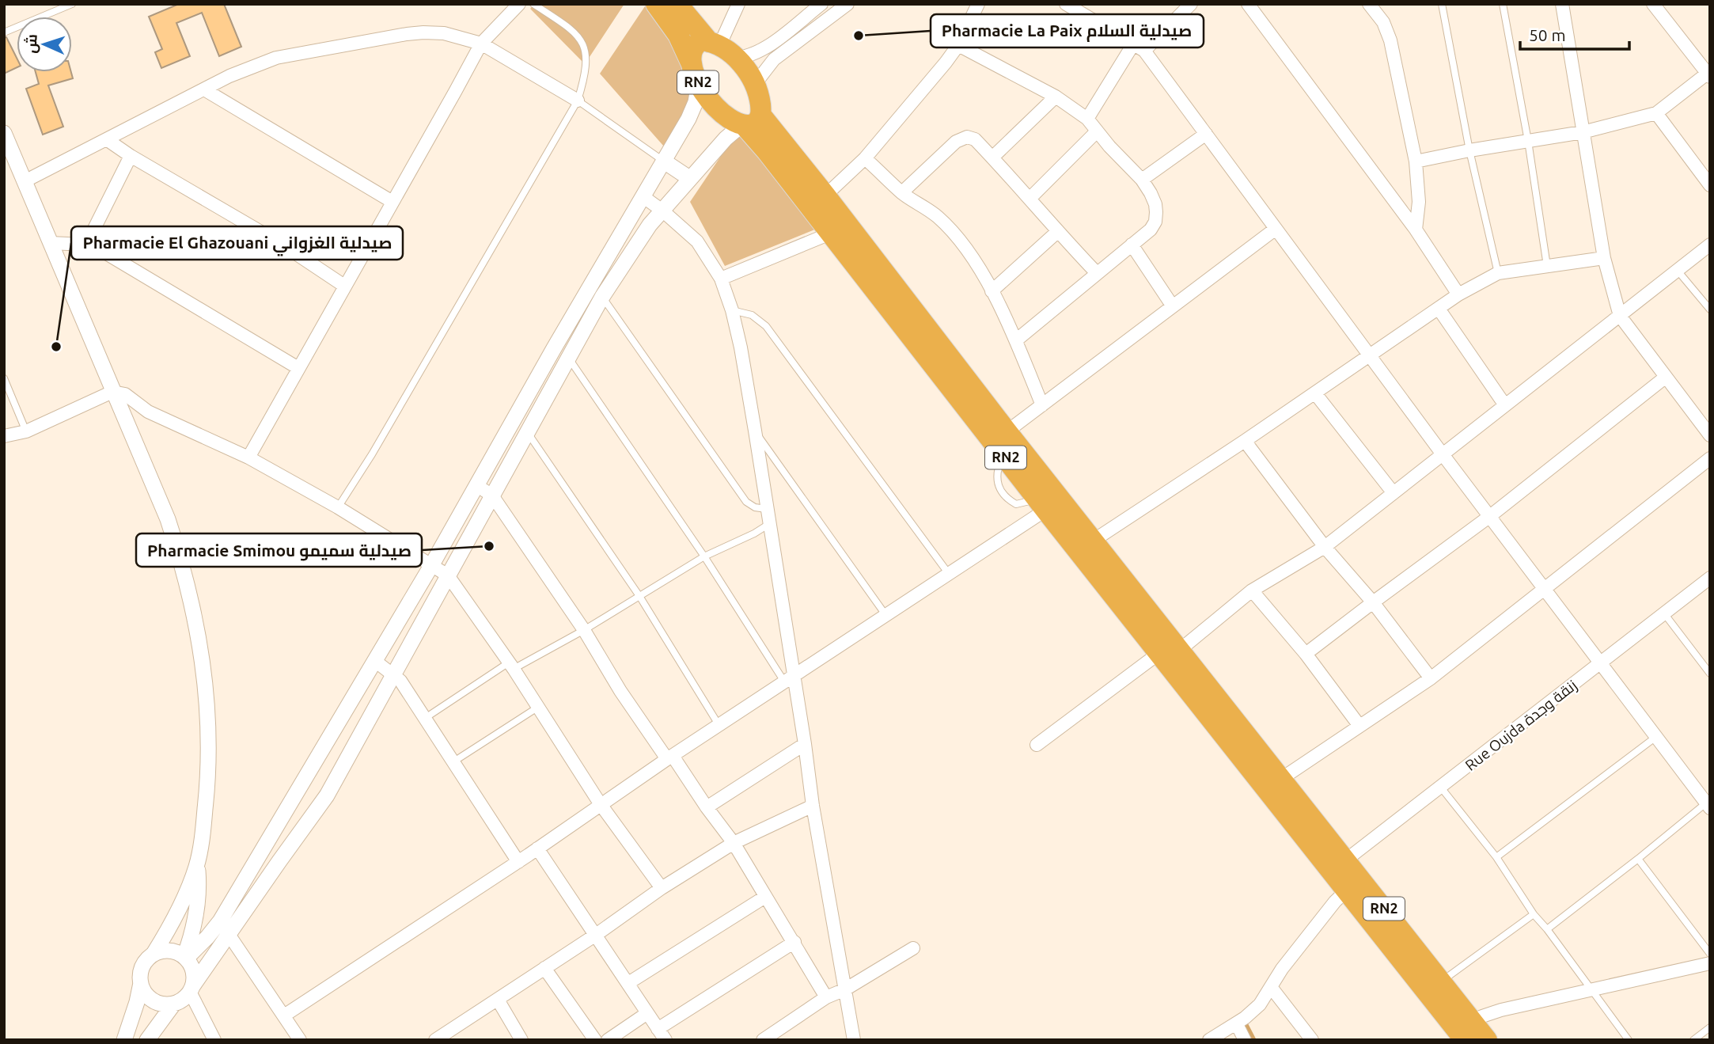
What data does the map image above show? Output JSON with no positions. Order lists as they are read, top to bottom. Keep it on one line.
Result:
{"streets":{"highway":["RN2"],"street":["Rue Oujda زنقة وجدة"]},"crossings":[["RN2","Rue Oujda زنقة وجدة"]],"places":["Pharmacie La Paix صيدلية السلام","Pharmacie El Ghazouani صيدلية الغزواني","Pharmacie Smimou صيدلية سميمو"],"scale_bar":"50 m","north":"left"}
